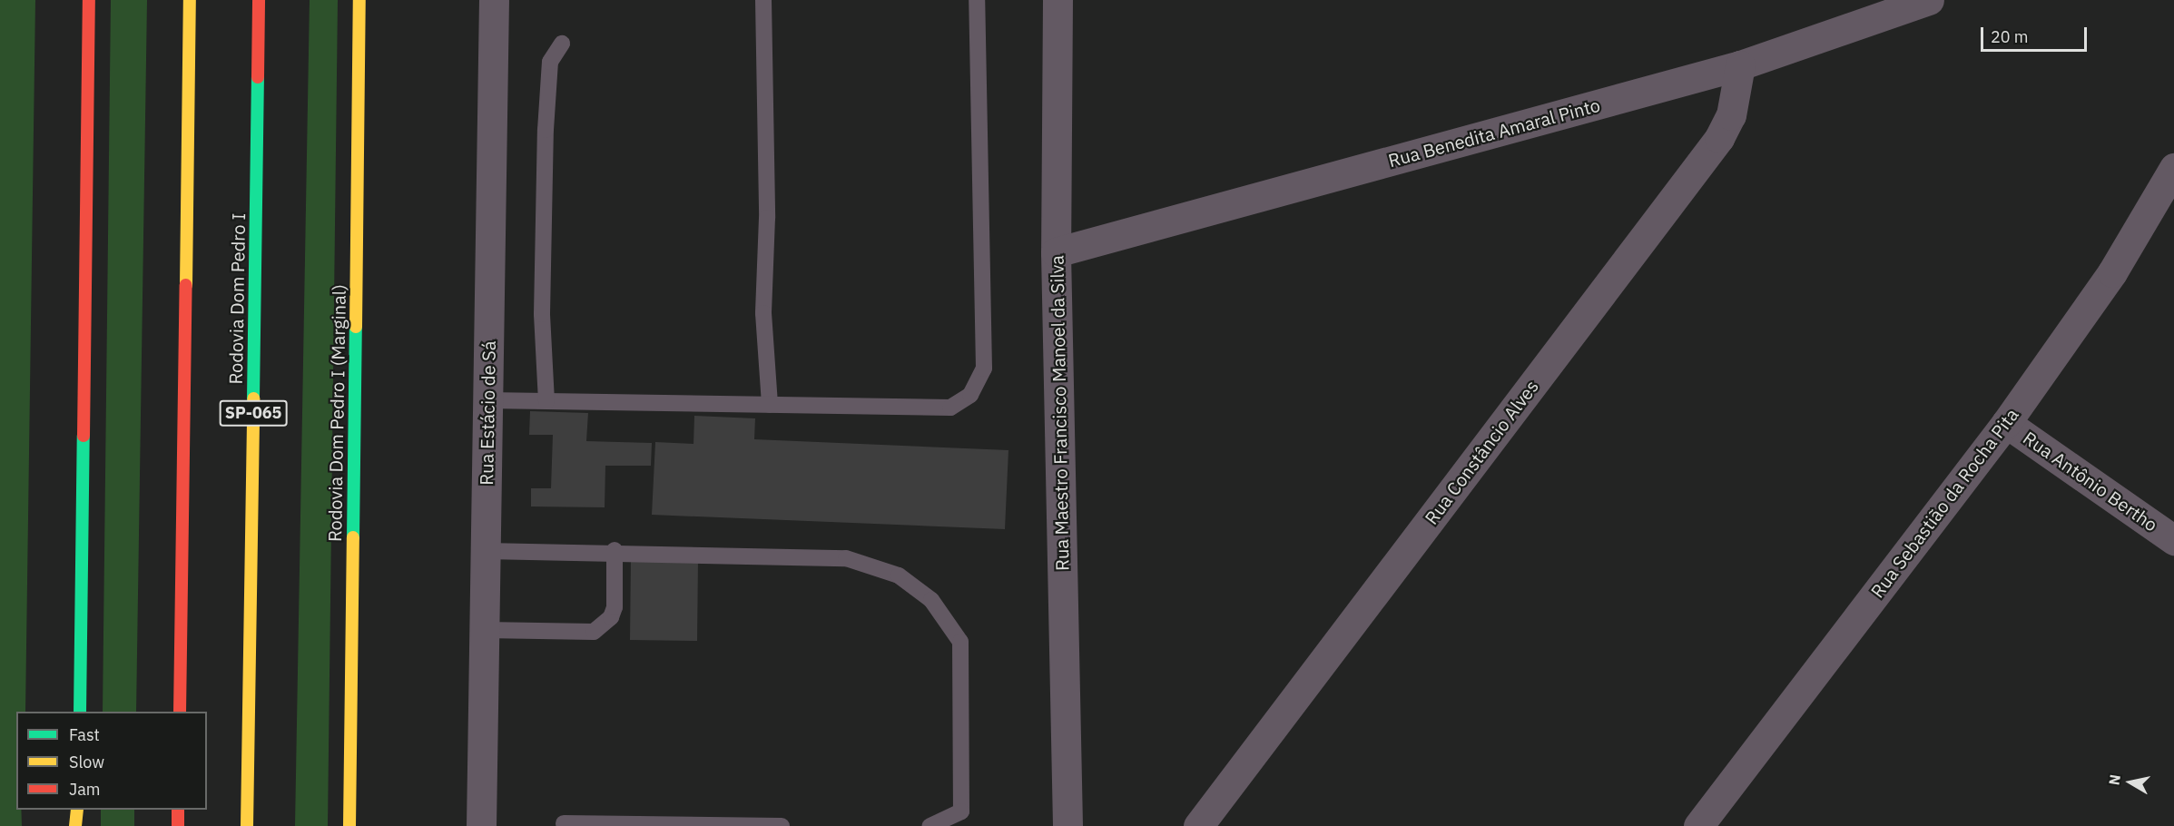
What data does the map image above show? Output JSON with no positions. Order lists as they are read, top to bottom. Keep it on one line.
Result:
{"streets":{"highway":["Rodovia Dom Pedro I","SP-065","Rodovia Dom Pedro I (Marginal)"],"street":["Rua Benedita Amaral Pinto","Rua Estácio de Sá","Rua Maestro Francisco Manoel da Silva","Rua Constâncio Alves","Rua Antônio Bertho","Rua Sebastião da Rocha Pita"]},"crossings":[["Rua Benedita Amaral Pinto","Rua Maestro Francisco Manoel da Silva"],["Rua Benedita Amaral Pinto","Rua Constâncio Alves"],["Rua Antônio Bertho","Rua Sebastião da Rocha Pita"]],"legend":["Fast","Slow","Jam"],"scale_bar":"20 m","north":"left"}
